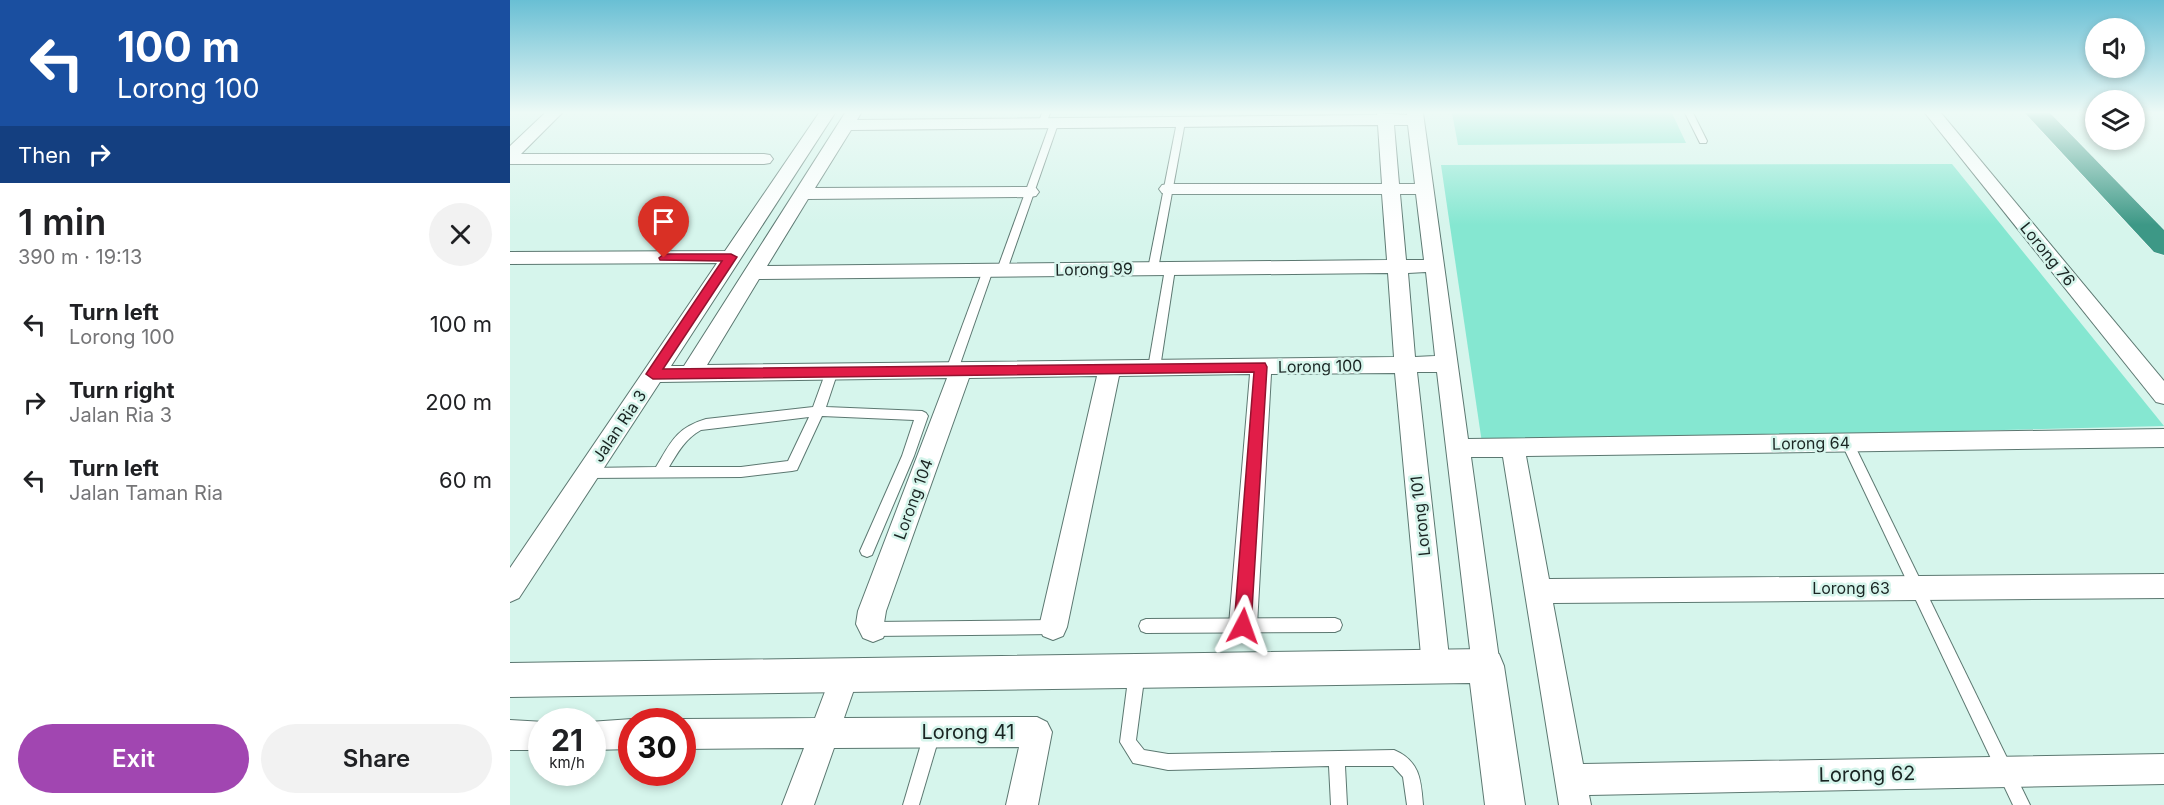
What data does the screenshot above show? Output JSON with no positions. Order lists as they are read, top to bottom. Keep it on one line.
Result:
{"streets":{"street":["Lorong 76","Lorong 99","Lorong 100","Jalan Ria 3","Lorong 64","Lorong 104","Lorong 101","Lorong 63","Lorong 41","Lorong 62"]},"crossings":[["Lorong 99","Lorong 101"],["Lorong 100","Jalan Ria 3"],["Lorong 100","Lorong 104"],["Lorong 100","Lorong 101"]],"page":{"turn":["100 m","Lorong 100"],"then":"Then","heading":["1 min","390 m · 19:13"],"list":[{"name":"Turn left","note":"Lorong 100","value":"100 m"},{"name":"Turn right","note":"Jalan Ria 3","value":"200 m"},{"name":"Turn left","note":"Jalan Taman Ria","value":"60 m"}],"speed":"21 km/h","limit":"30","buttons":["Exit","Share"]}}
